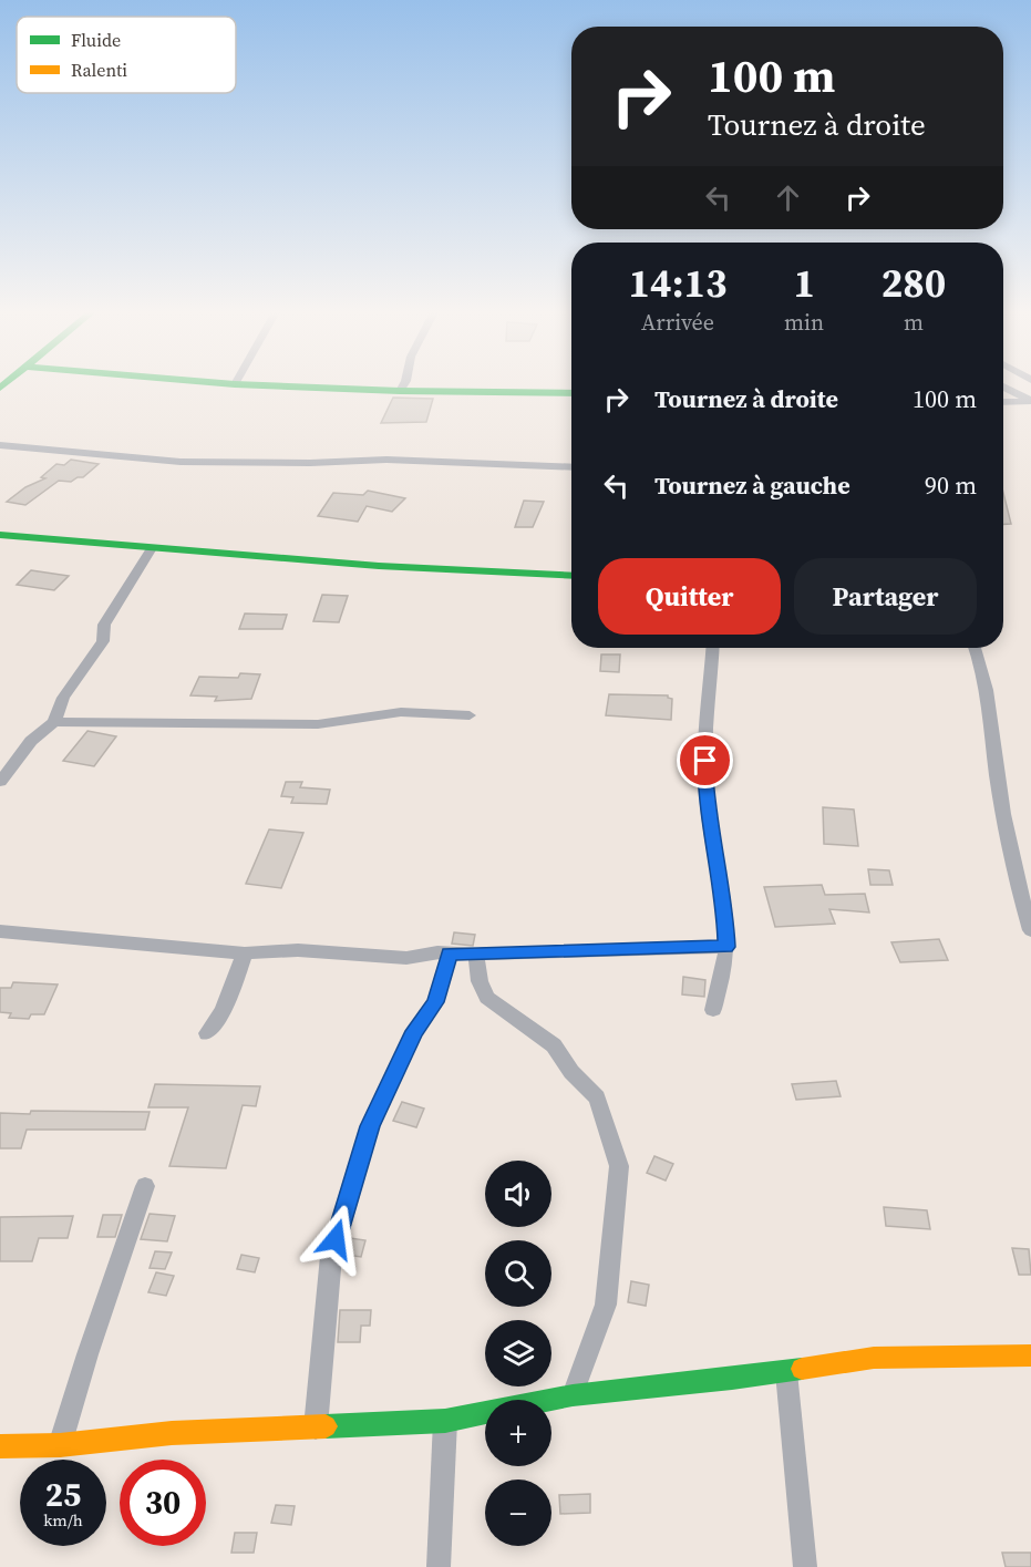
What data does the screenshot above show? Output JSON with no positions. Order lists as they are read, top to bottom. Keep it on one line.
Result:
{"legend":["Fluide","Ralenti"],"page":{"turn":["100 m","Tournez à droite"],"eta":["14:13","Arrivée","1","min","280","m"],"list":[{"name":"Tournez à droite","value":"100 m"},{"name":"Tournez à gauche","value":"90 m"}],"buttons":["Quitter","Partager"],"map_buttons":["+","−"],"speed":"25 km/h","limit":"30"}}
